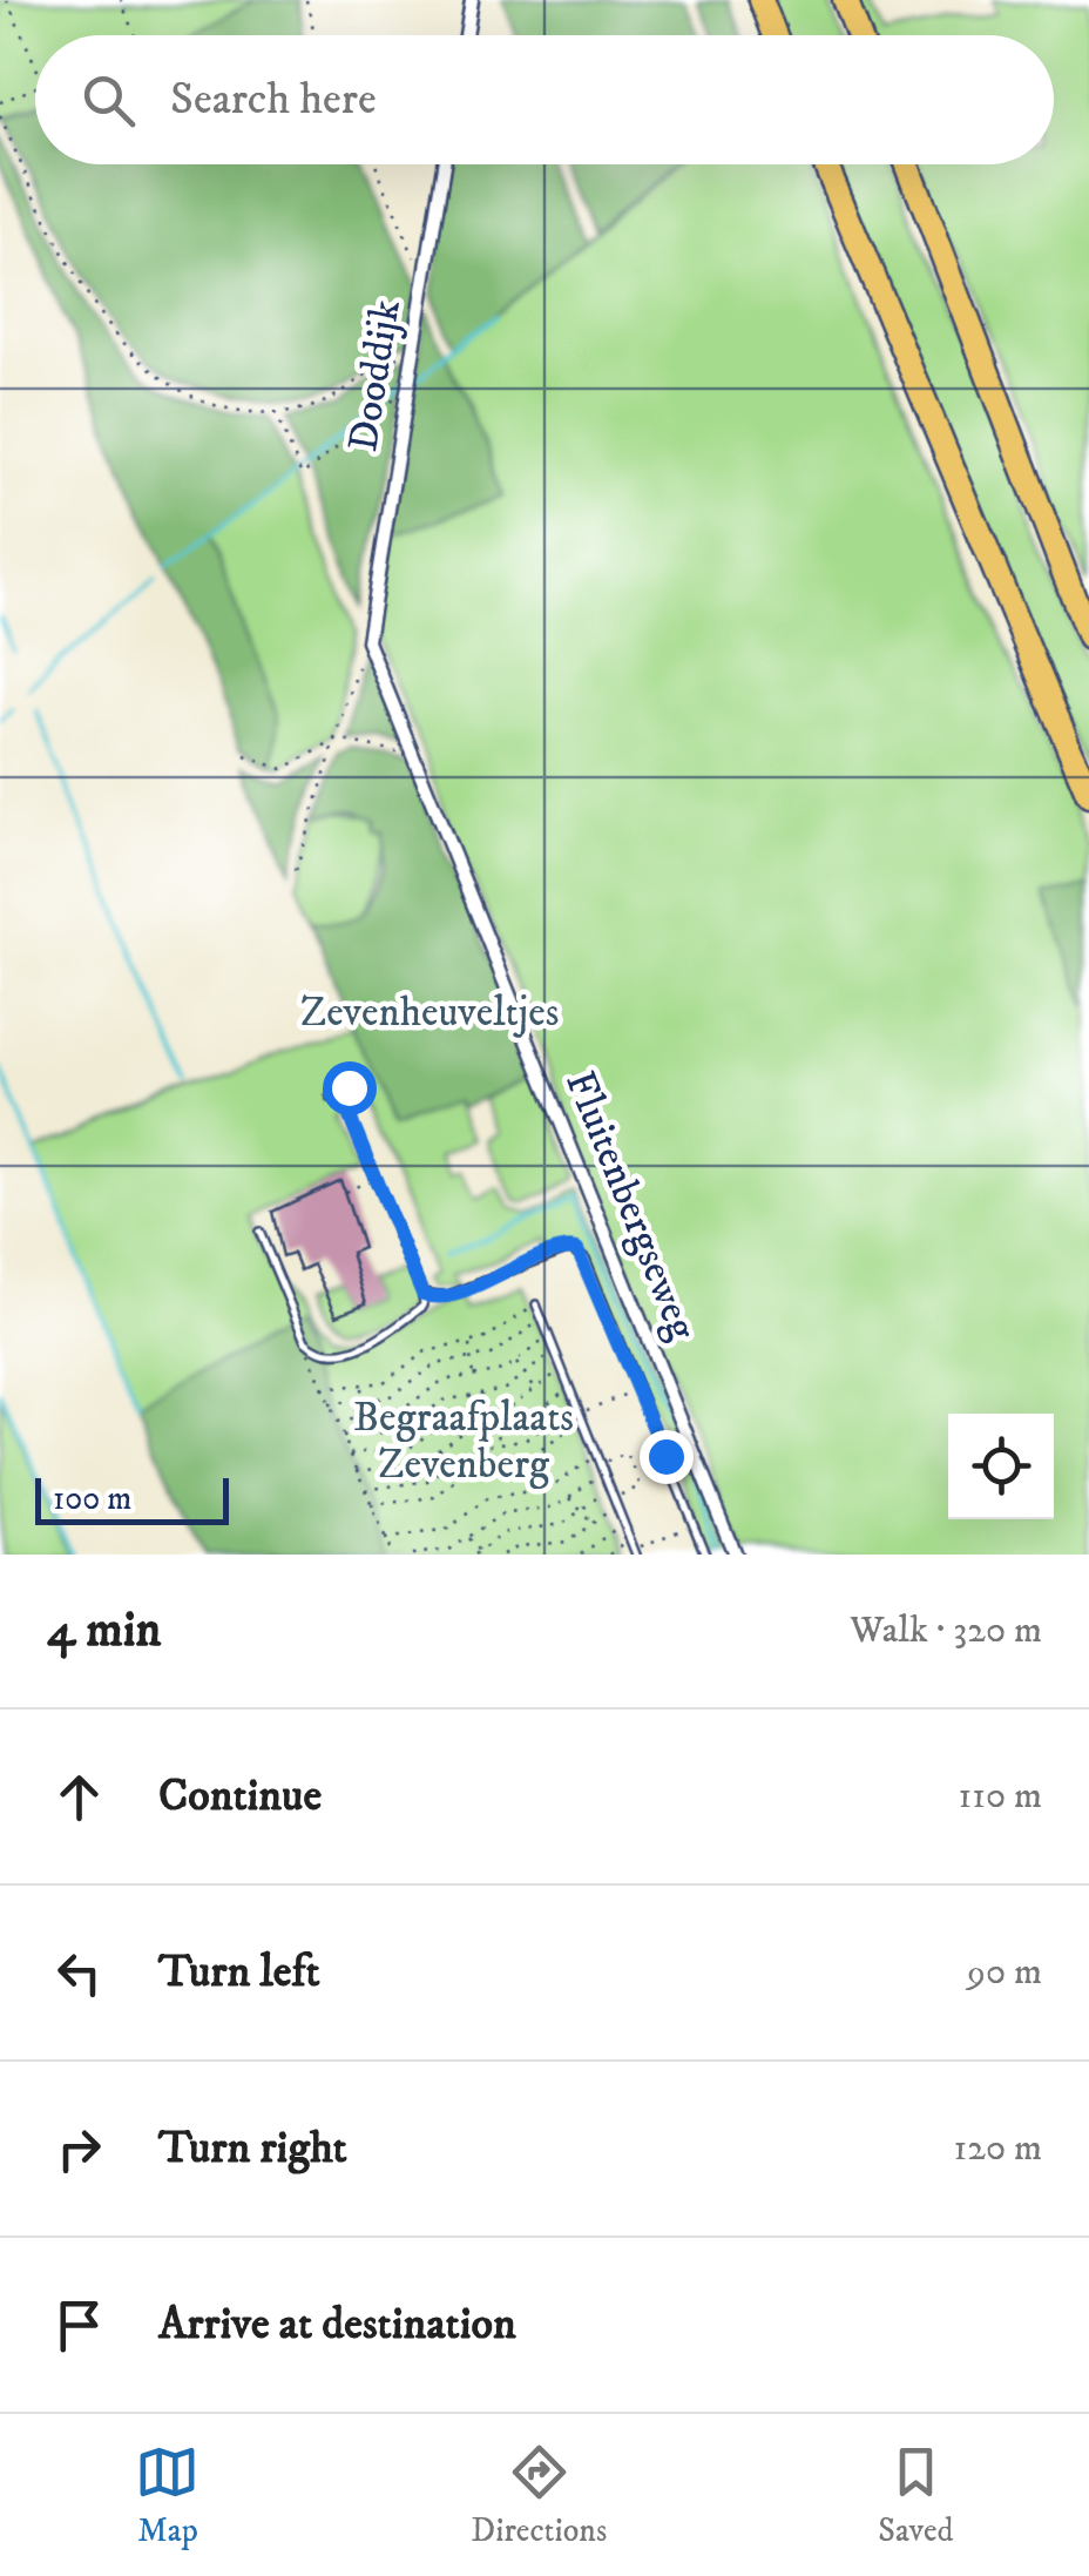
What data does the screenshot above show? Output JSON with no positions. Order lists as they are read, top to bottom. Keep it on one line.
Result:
{"streets":{"street":["Dooddijk","Fluitenbergseweg"]},"crossings":[["Dooddijk","Fluitenbergseweg"]],"parks":["Zevenheuveltjes","Begraafplaats Zevenberg"],"scale_bar":"100 m","page":{"search":"Search here","scale":"100 m","heading":["4 min","Walk · 320 m"],"list":[["Continue","110 m"],["Turn left","90 m"],["Turn right","120 m"],"Arrive at destination"],"nav":["Map","Directions","Saved"]}}
